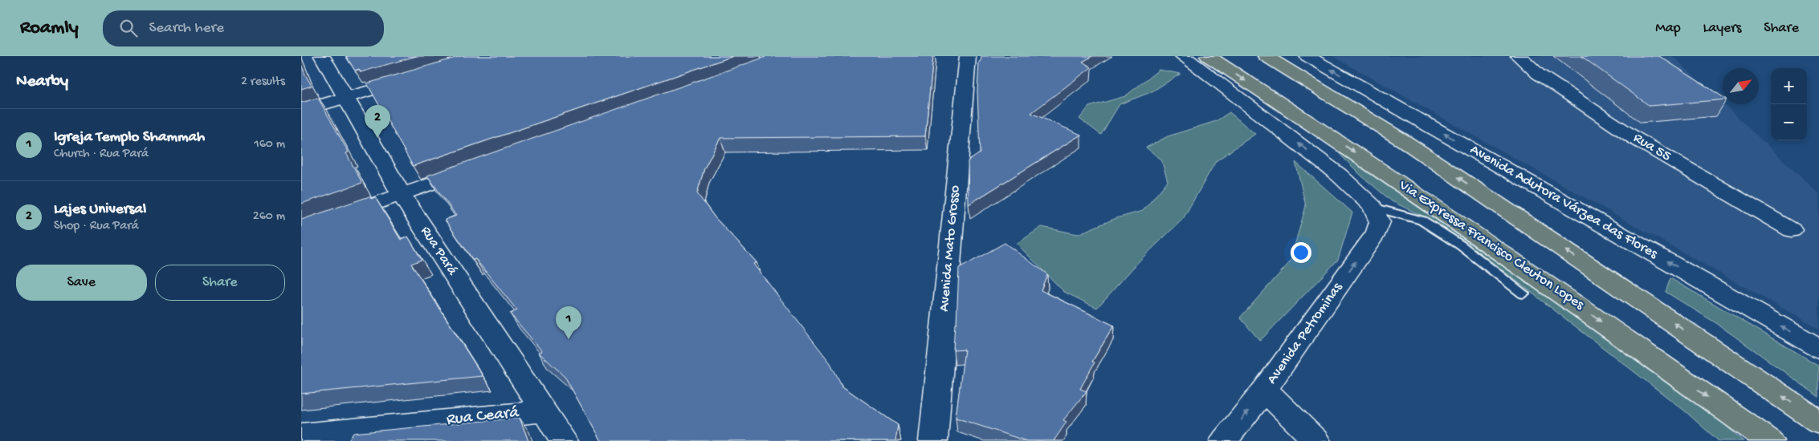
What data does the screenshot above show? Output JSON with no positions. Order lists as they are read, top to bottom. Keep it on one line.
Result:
{"streets":{"highway":["Via Expressa Francisco Cleuton Lopes"],"street":["Rua 55","Avenida Adutora Várzea das Flores","Avenida Mato Grosso","Rua Pará","Avenida Petrominas","Rua Ceará"]},"crossings":[["Rua Pará","Rua Ceará"]],"one_way":["Avenida Adutora Várzea das Flores","Avenida Petrominas"],"north":"top right","page":{"header":"Roamly","search":"Search here","nav":["Map","Layers","Share"],"heading":["Nearby","2 results"],"map_buttons":["+","−"],"pins":["2","1"],"list":[{"mark":"1","name":"Igreja Templo Shammah","note":"Church · Rua Pará","value":"160 m"},{"mark":"2","name":"Lajes Universal","note":"Shop · Rua Pará","value":"260 m"}],"buttons":["Save","Share"]}}
